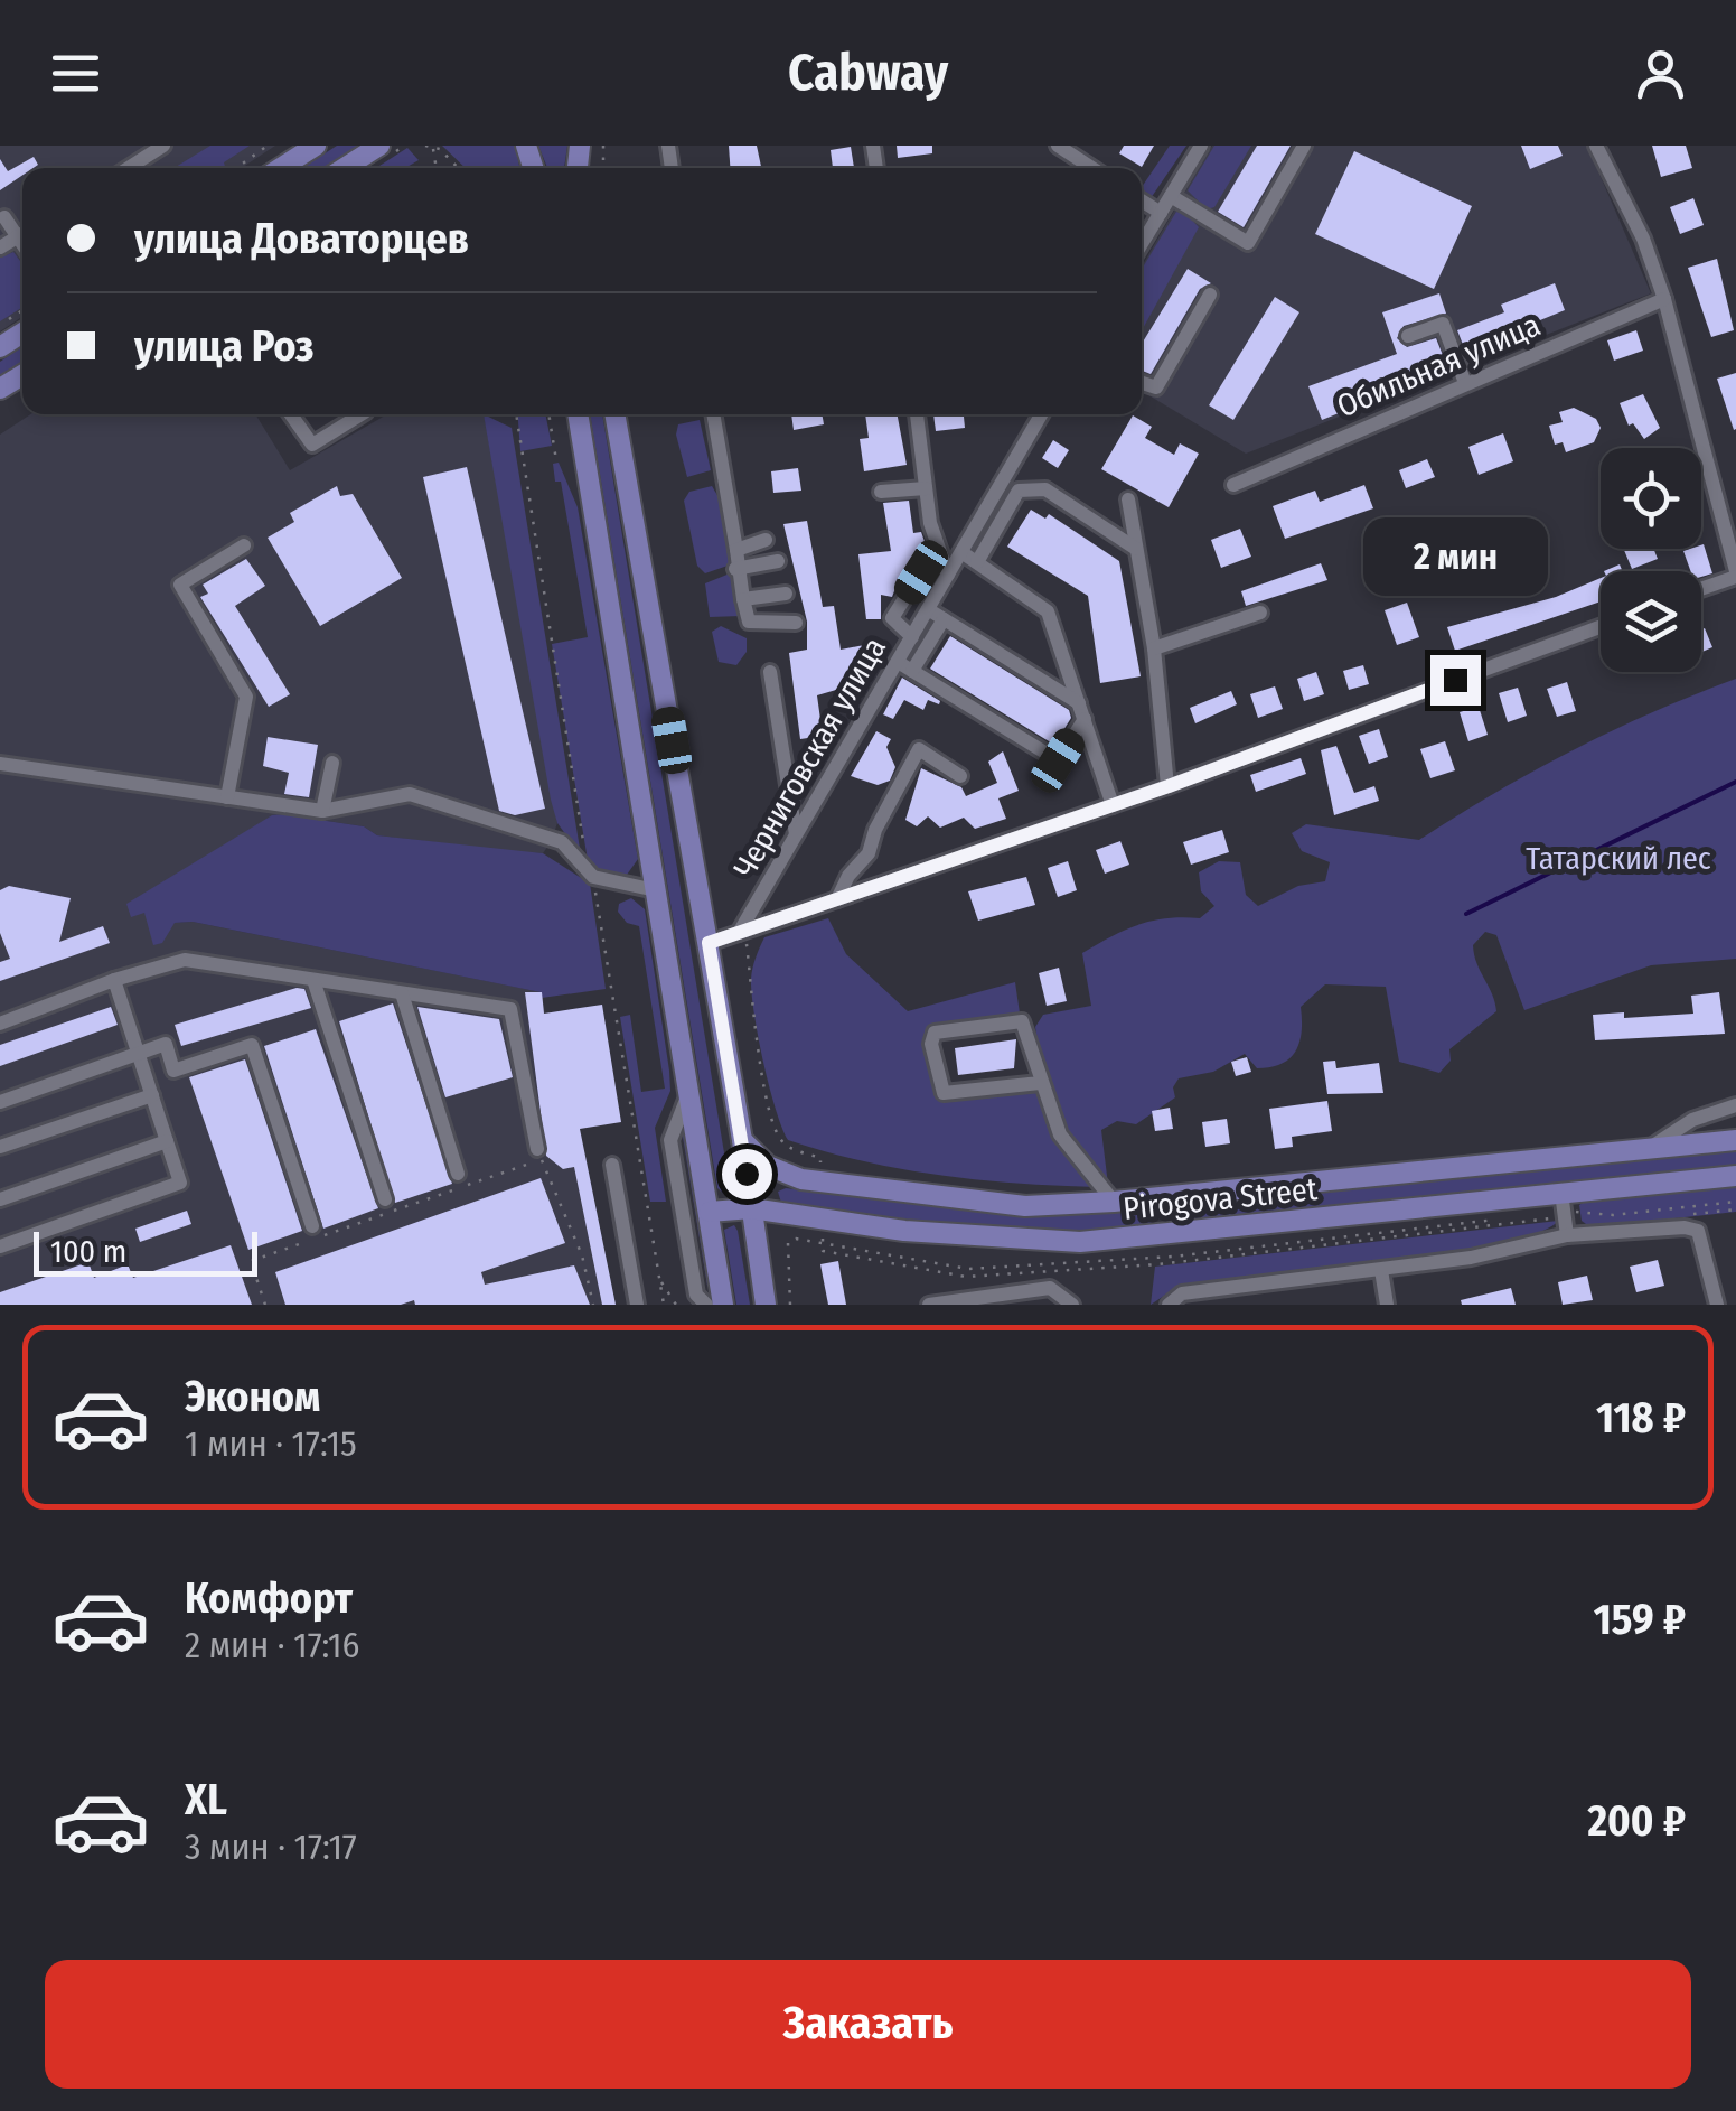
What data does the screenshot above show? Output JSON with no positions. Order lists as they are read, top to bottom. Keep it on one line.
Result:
{"streets":{"main road":["Pirogova Street"],"street":["Обильная улица","Черниговская улица"]},"parks":["Татарский лес"],"scale_bar":"100 m","page":{"header":"Cabway","banner":["улица Доваторцев","улица Роз"],"bubble":"2 мин","scale":"100 m","list":[{"name":"Эконом","note":"1 мин · 17:15","value":"118 ₽"},{"name":"Комфорт","note":"2 мин · 17:16","value":"159 ₽"},{"name":"XL","note":"3 мин · 17:17","value":"200 ₽"}],"buttons":"Заказать"}}
